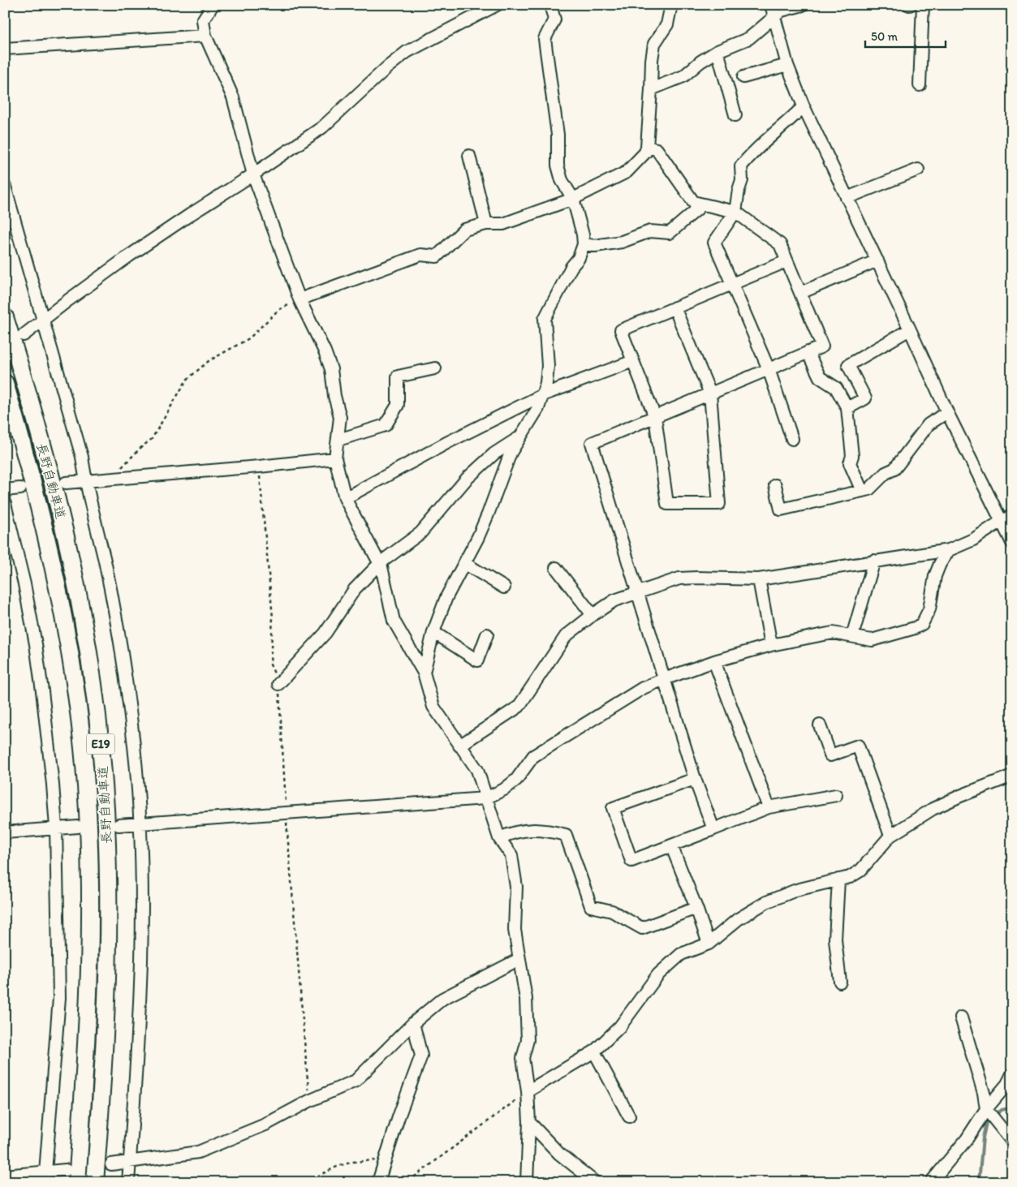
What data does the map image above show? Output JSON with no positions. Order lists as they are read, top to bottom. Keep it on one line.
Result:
{"streets":{"highway":["長野自動車道","E19"]},"scale_bar":"50 m"}
